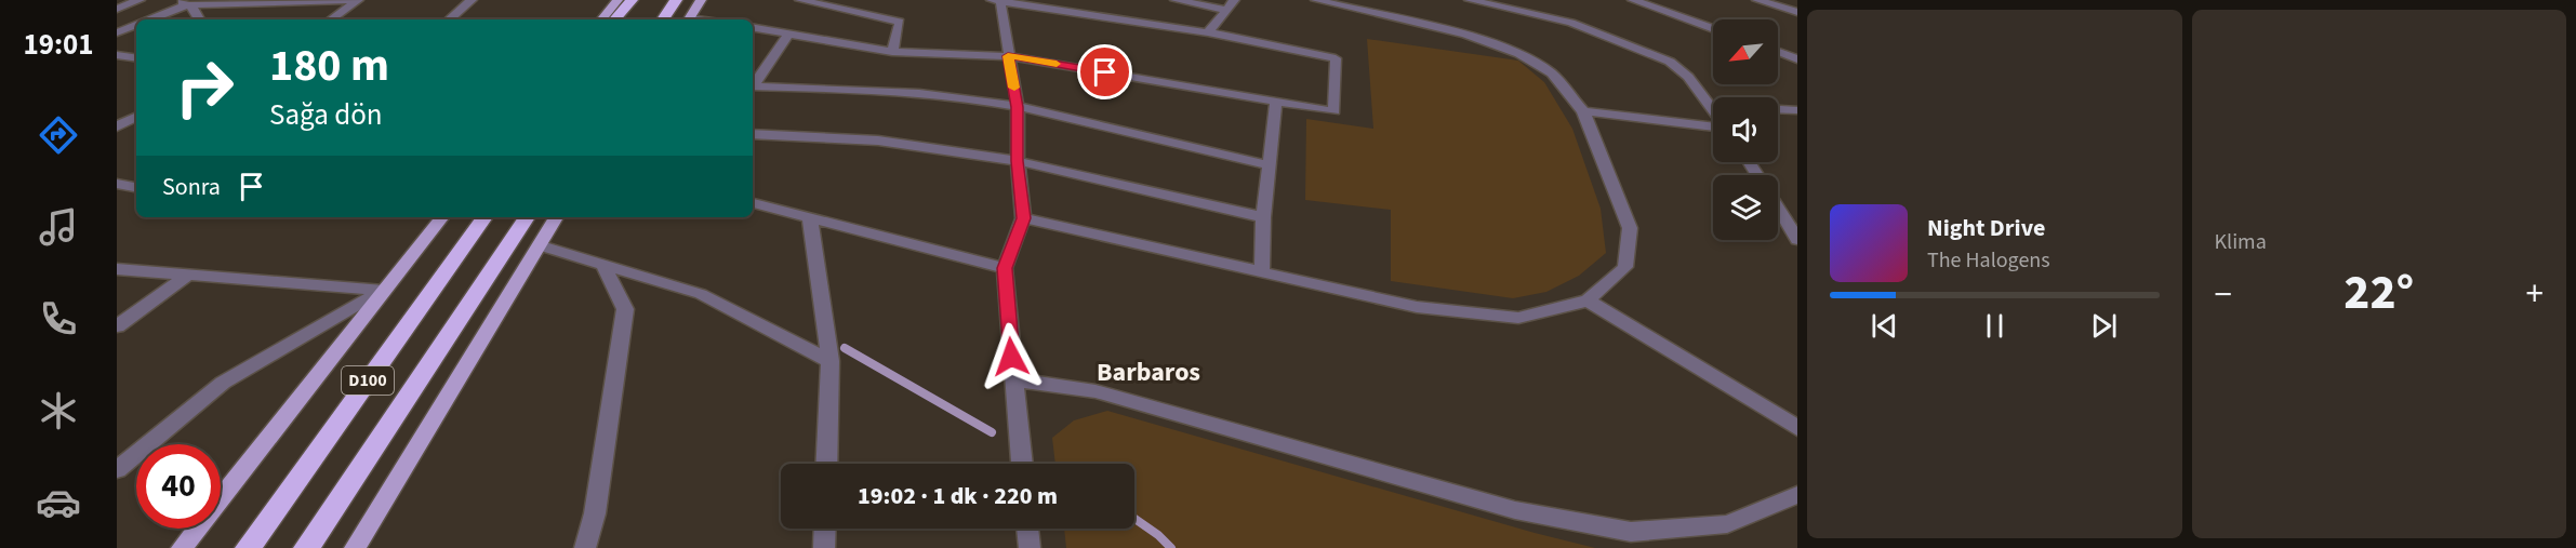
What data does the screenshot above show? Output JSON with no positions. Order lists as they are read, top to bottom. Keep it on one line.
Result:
{"streets":{"highway":["D100"]},"districts":["Barbaros"],"north":"bottom left","page":{"tabs":"19:01","tile":"Klima","turn":["180 m","Sağa dön"],"then":"Sonra","song":["Night Drive","The Halogens"],"heat":["−","22°","+"],"limit":"40","trip":"19:02 · 1 dk · 220 m"}}
